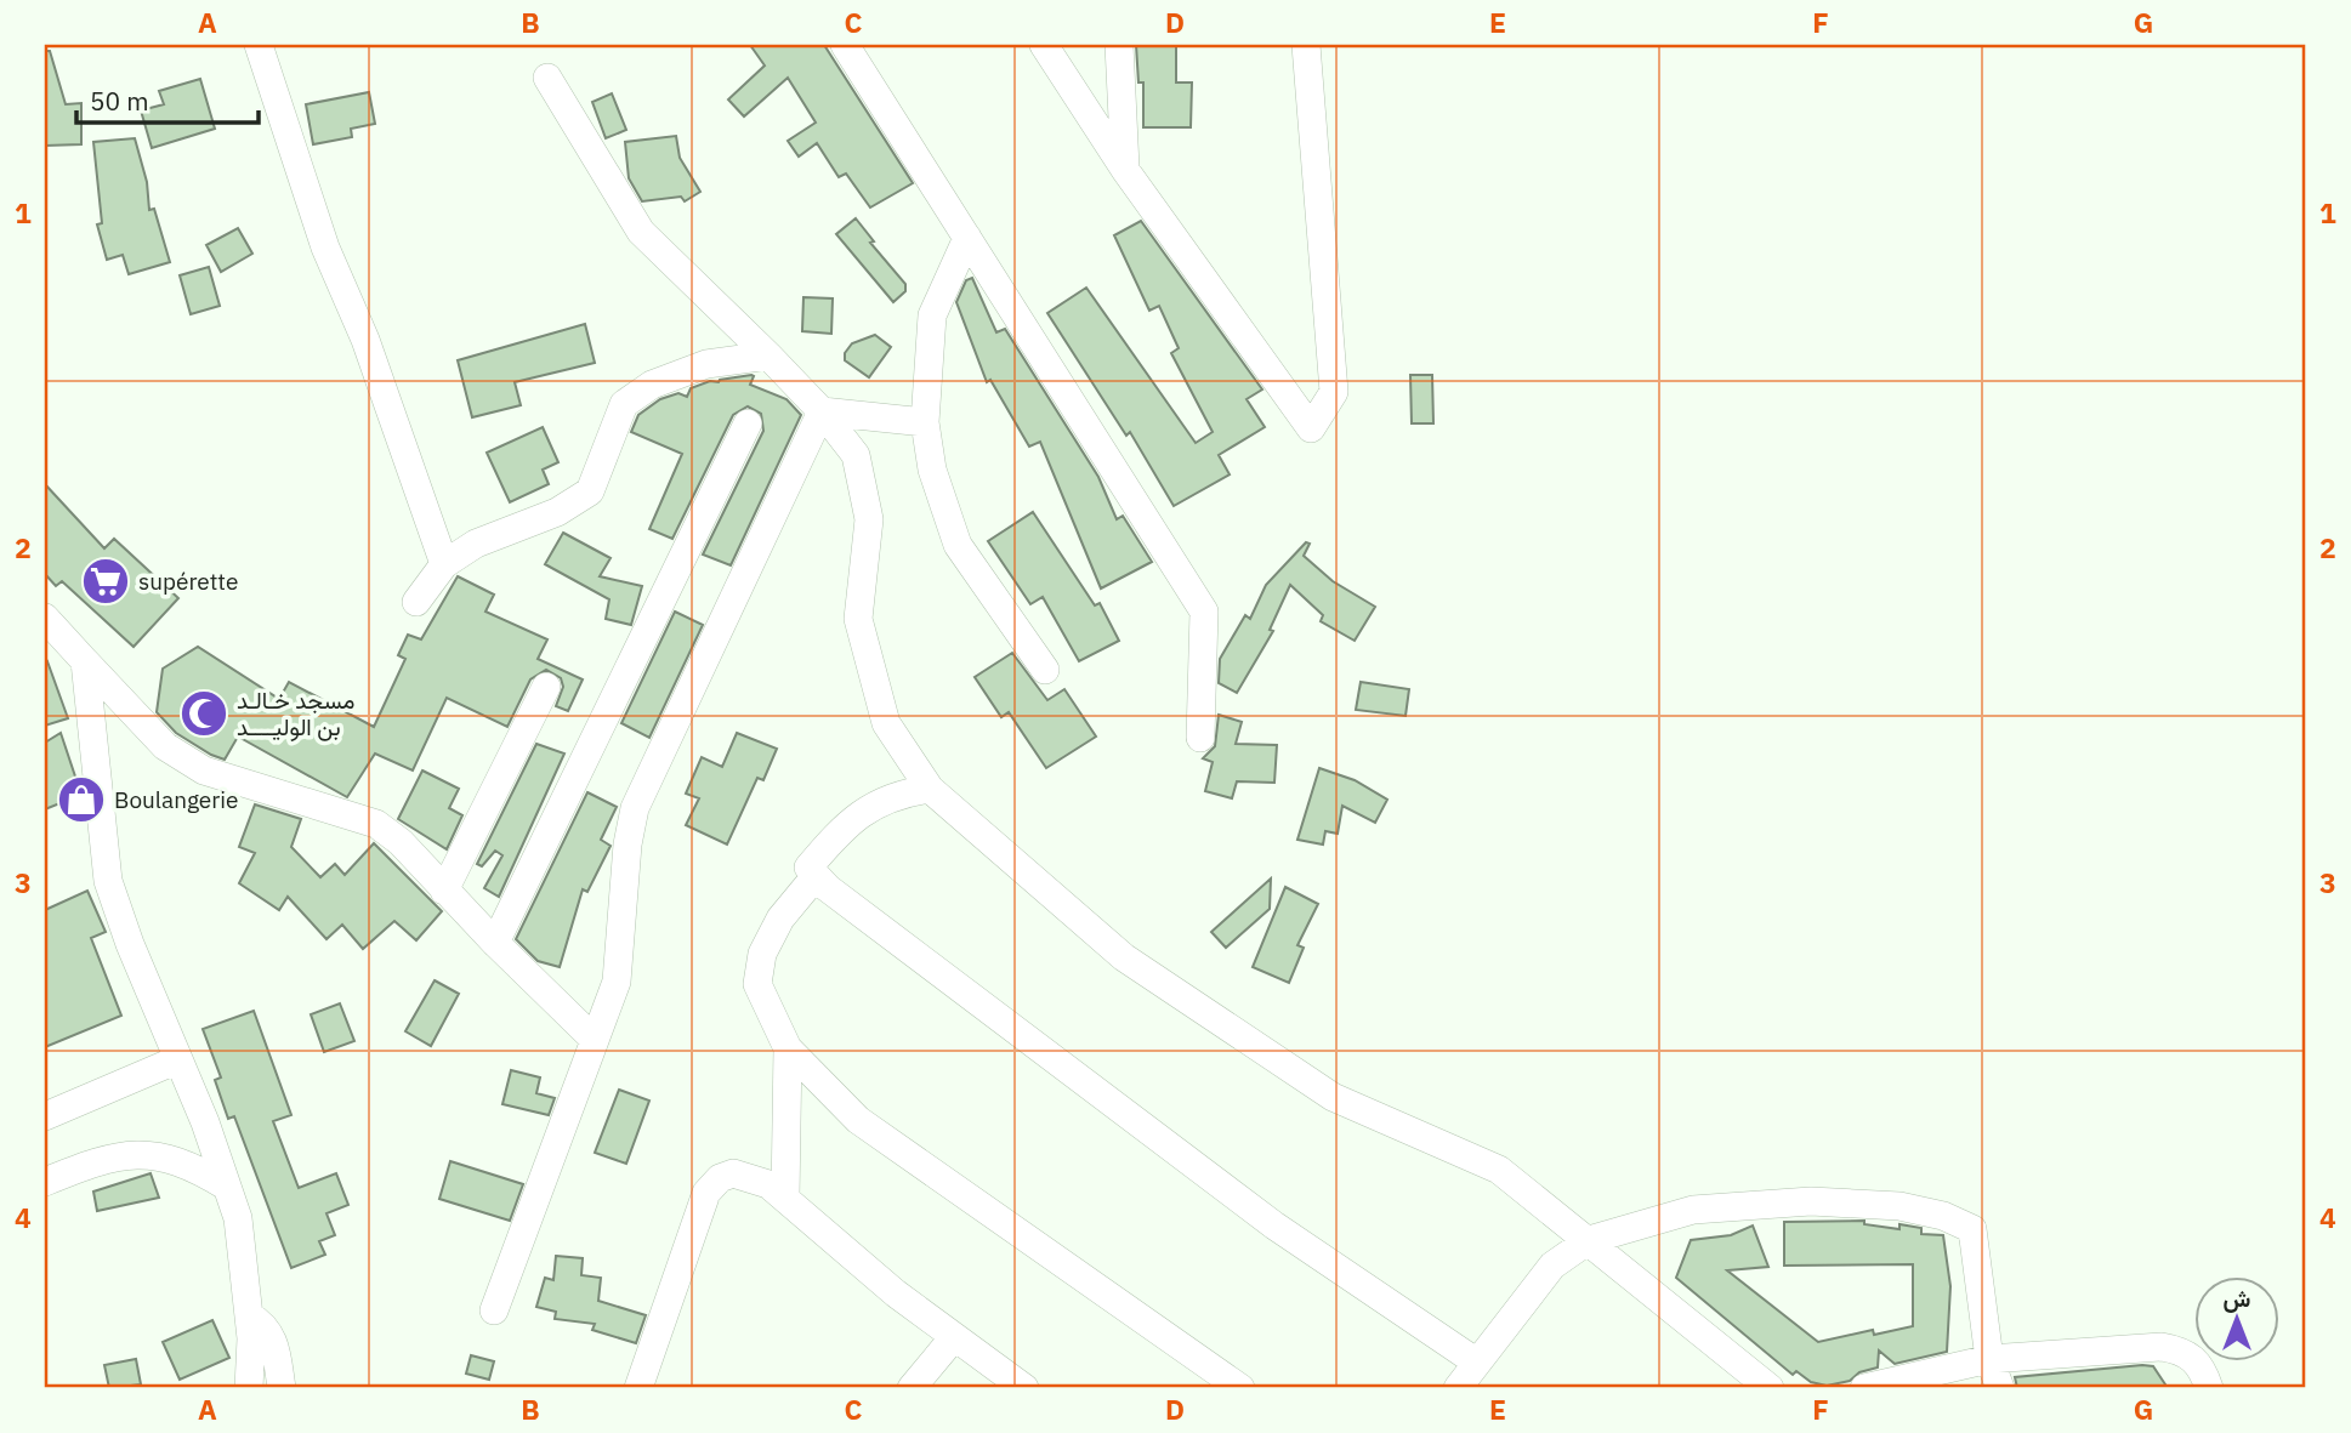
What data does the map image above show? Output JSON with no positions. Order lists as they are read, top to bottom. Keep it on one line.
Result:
{"places":{"supermarket":["supérette"],"mosque":["مسجد خـالـد بن الوليــــد"],"shop":["Boulangerie"]},"scale_bar":"50 m","north":"top","grid":{"columns":["A","B","C","D","E","F","G"],"rows":["1","2","3","4"]}}
